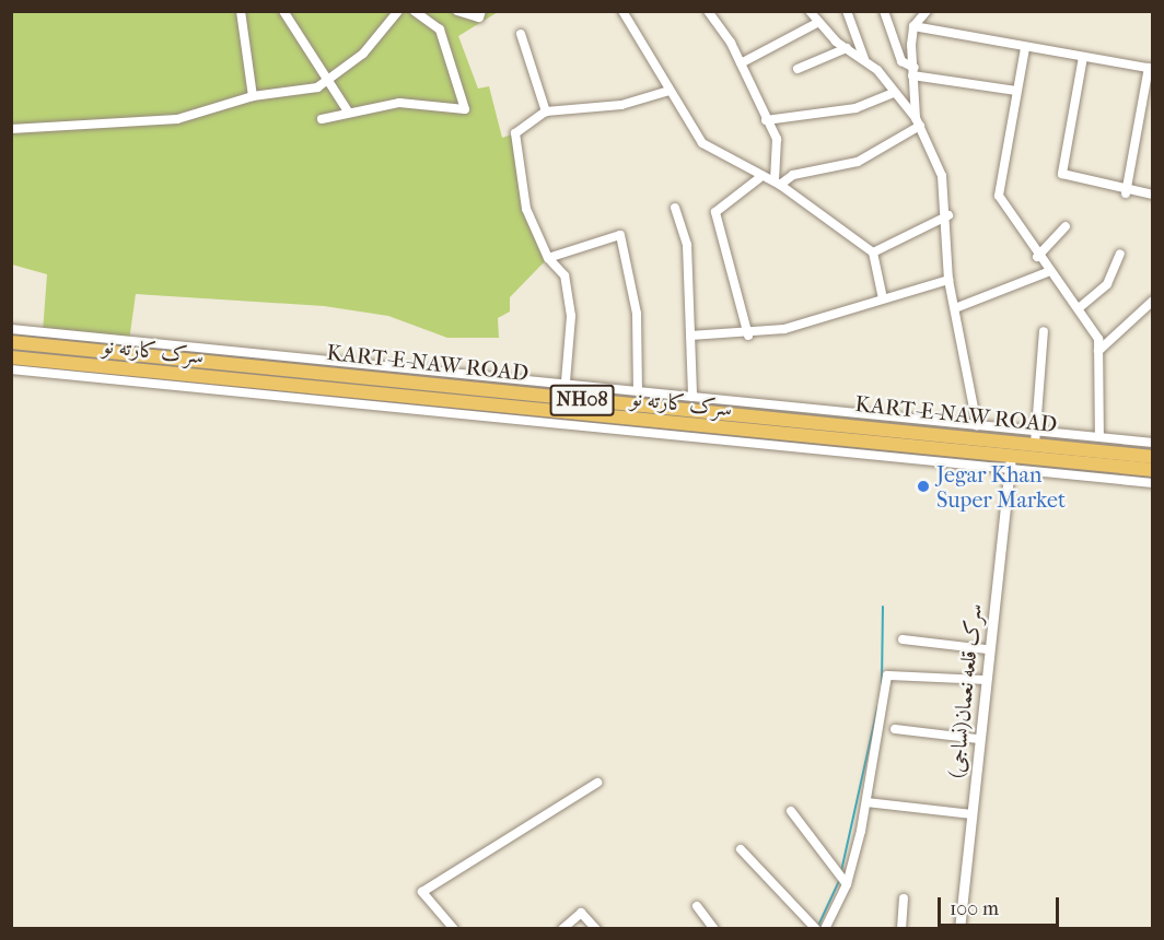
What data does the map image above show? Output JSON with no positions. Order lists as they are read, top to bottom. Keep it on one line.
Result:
{"streets":{"highway":["سرک کارته نو","KART-E-NAW ROAD","NH08"],"street":["سرک قلعه نعمان(نساجی)"]},"crossings":[["سرک کارته نو","سرک قلعه نعمان(نساجی)"]],"places":["Jegar Khan Super Market"],"scale_bar":"100 m"}
